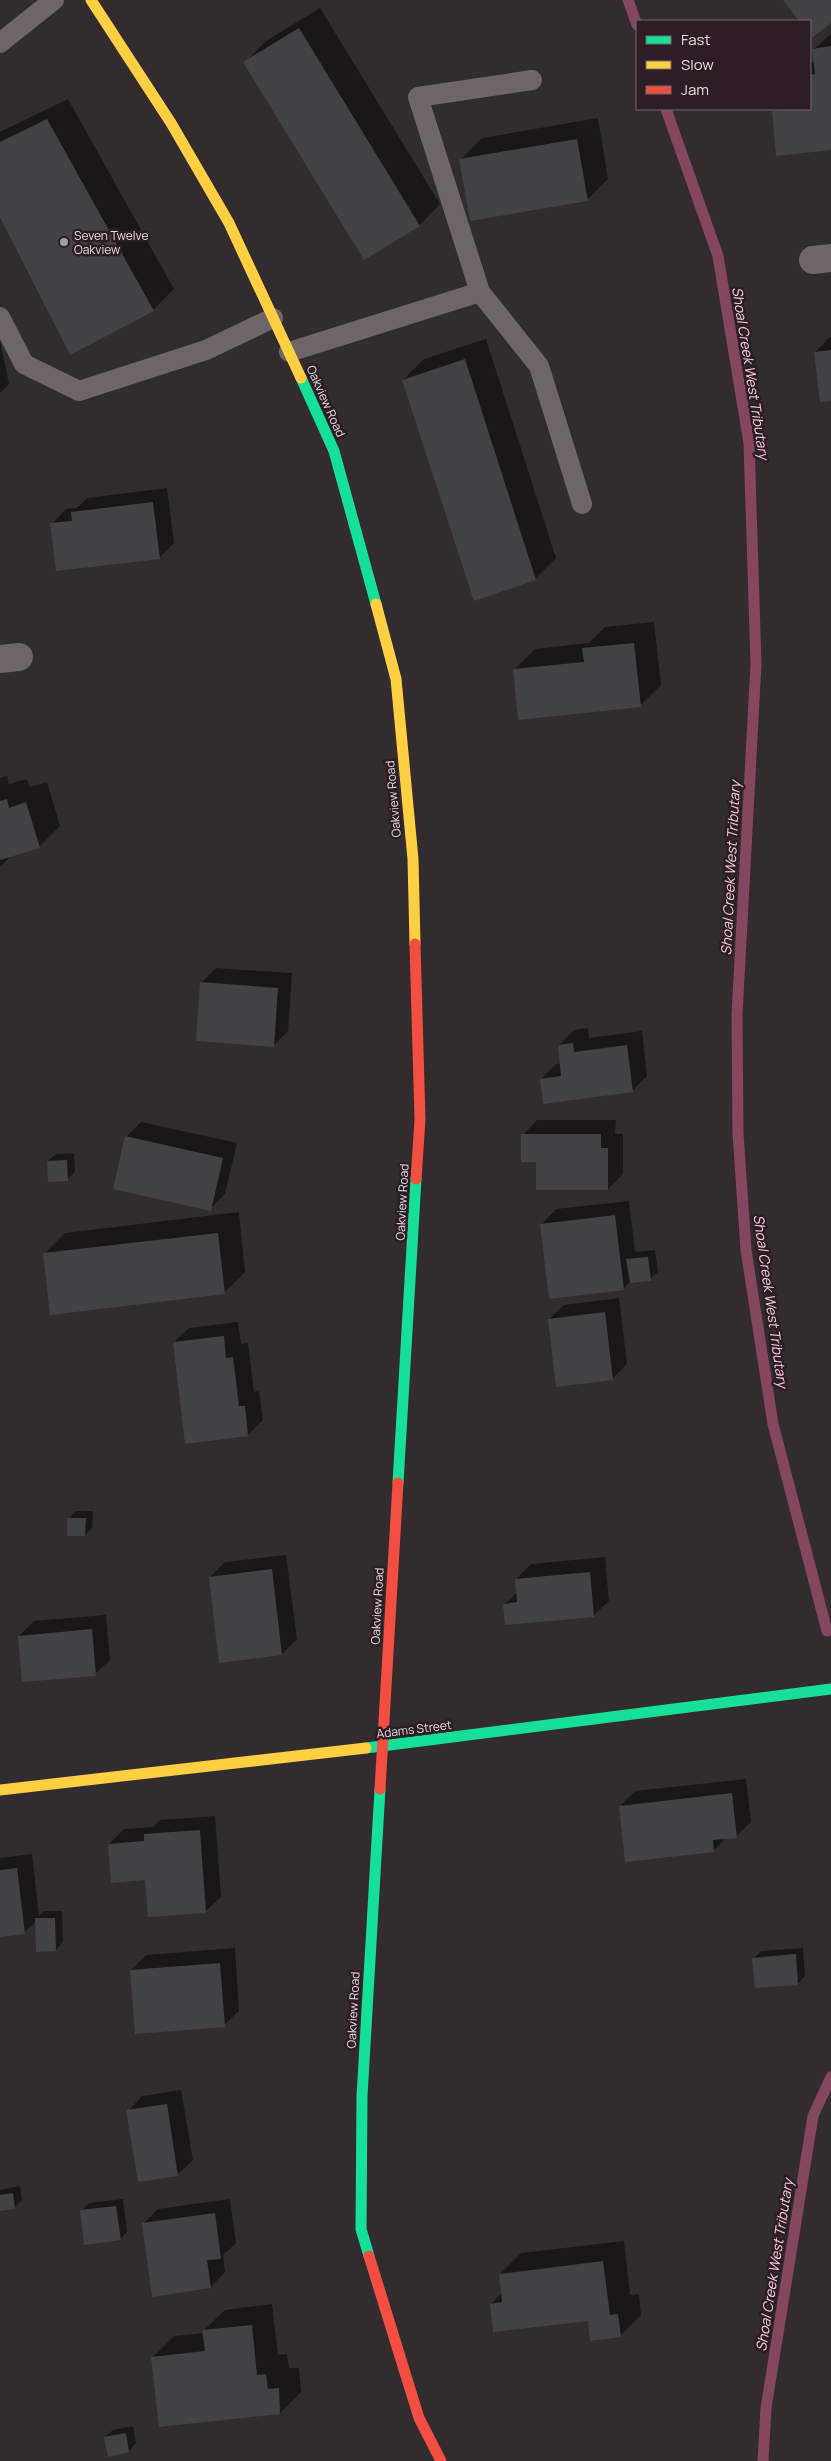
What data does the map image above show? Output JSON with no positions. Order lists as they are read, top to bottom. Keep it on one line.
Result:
{"streets":{"street":["Oakview Road","Adams Street"]},"crossings":[["Oakview Road","Adams Street"]],"water":["Shoal Creek West Tributary"],"places":["Seven Twelve Oakview"],"legend":["Fast","Slow","Jam"]}
